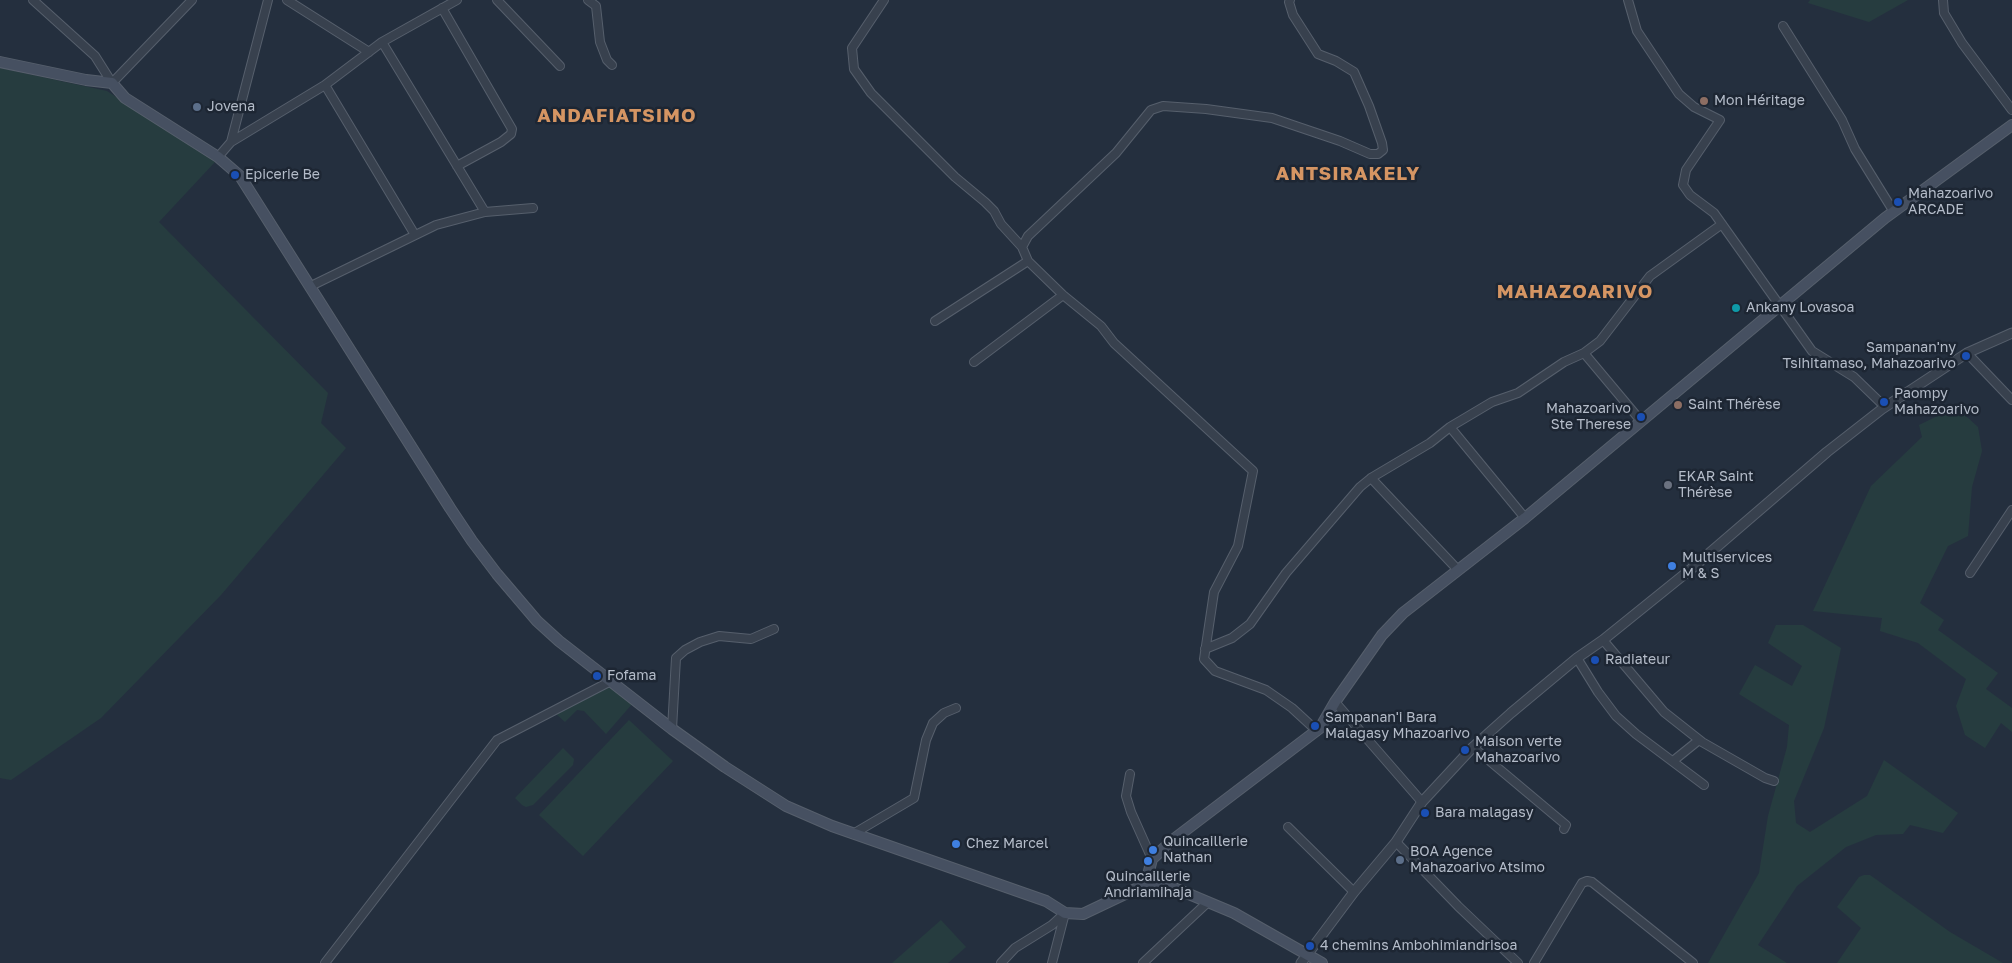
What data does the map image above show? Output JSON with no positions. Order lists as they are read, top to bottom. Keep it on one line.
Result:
{"districts":["ANDAFIATSIMO","ANTSIRAKELY","MAHAZOARIVO"],"places":["Mon Héritage","Jovena","Epicerie Be","Mahazoarivo ARCADE","Ankany Lovasoa","Sampanan'ny Tsihitamaso, Mahazoarivo","Paompy Mahazoarivo","Saint Thérèse","Mahazoarivo Ste Therese","EKAR Saint Thérèse","Multiservices M & S","Radiateur","Fofama","Sampanan'i Bara Malagasy Mhazoarivo","Maison verte Mahazoarivo","Bara malagasy","Chez Marcel","Quincaillerie Nathan","BOA Agence Mahazoarivo Atsimo","Quincaillerie Andriamihaja","4 chemins Ambohimiandrisoa"]}
